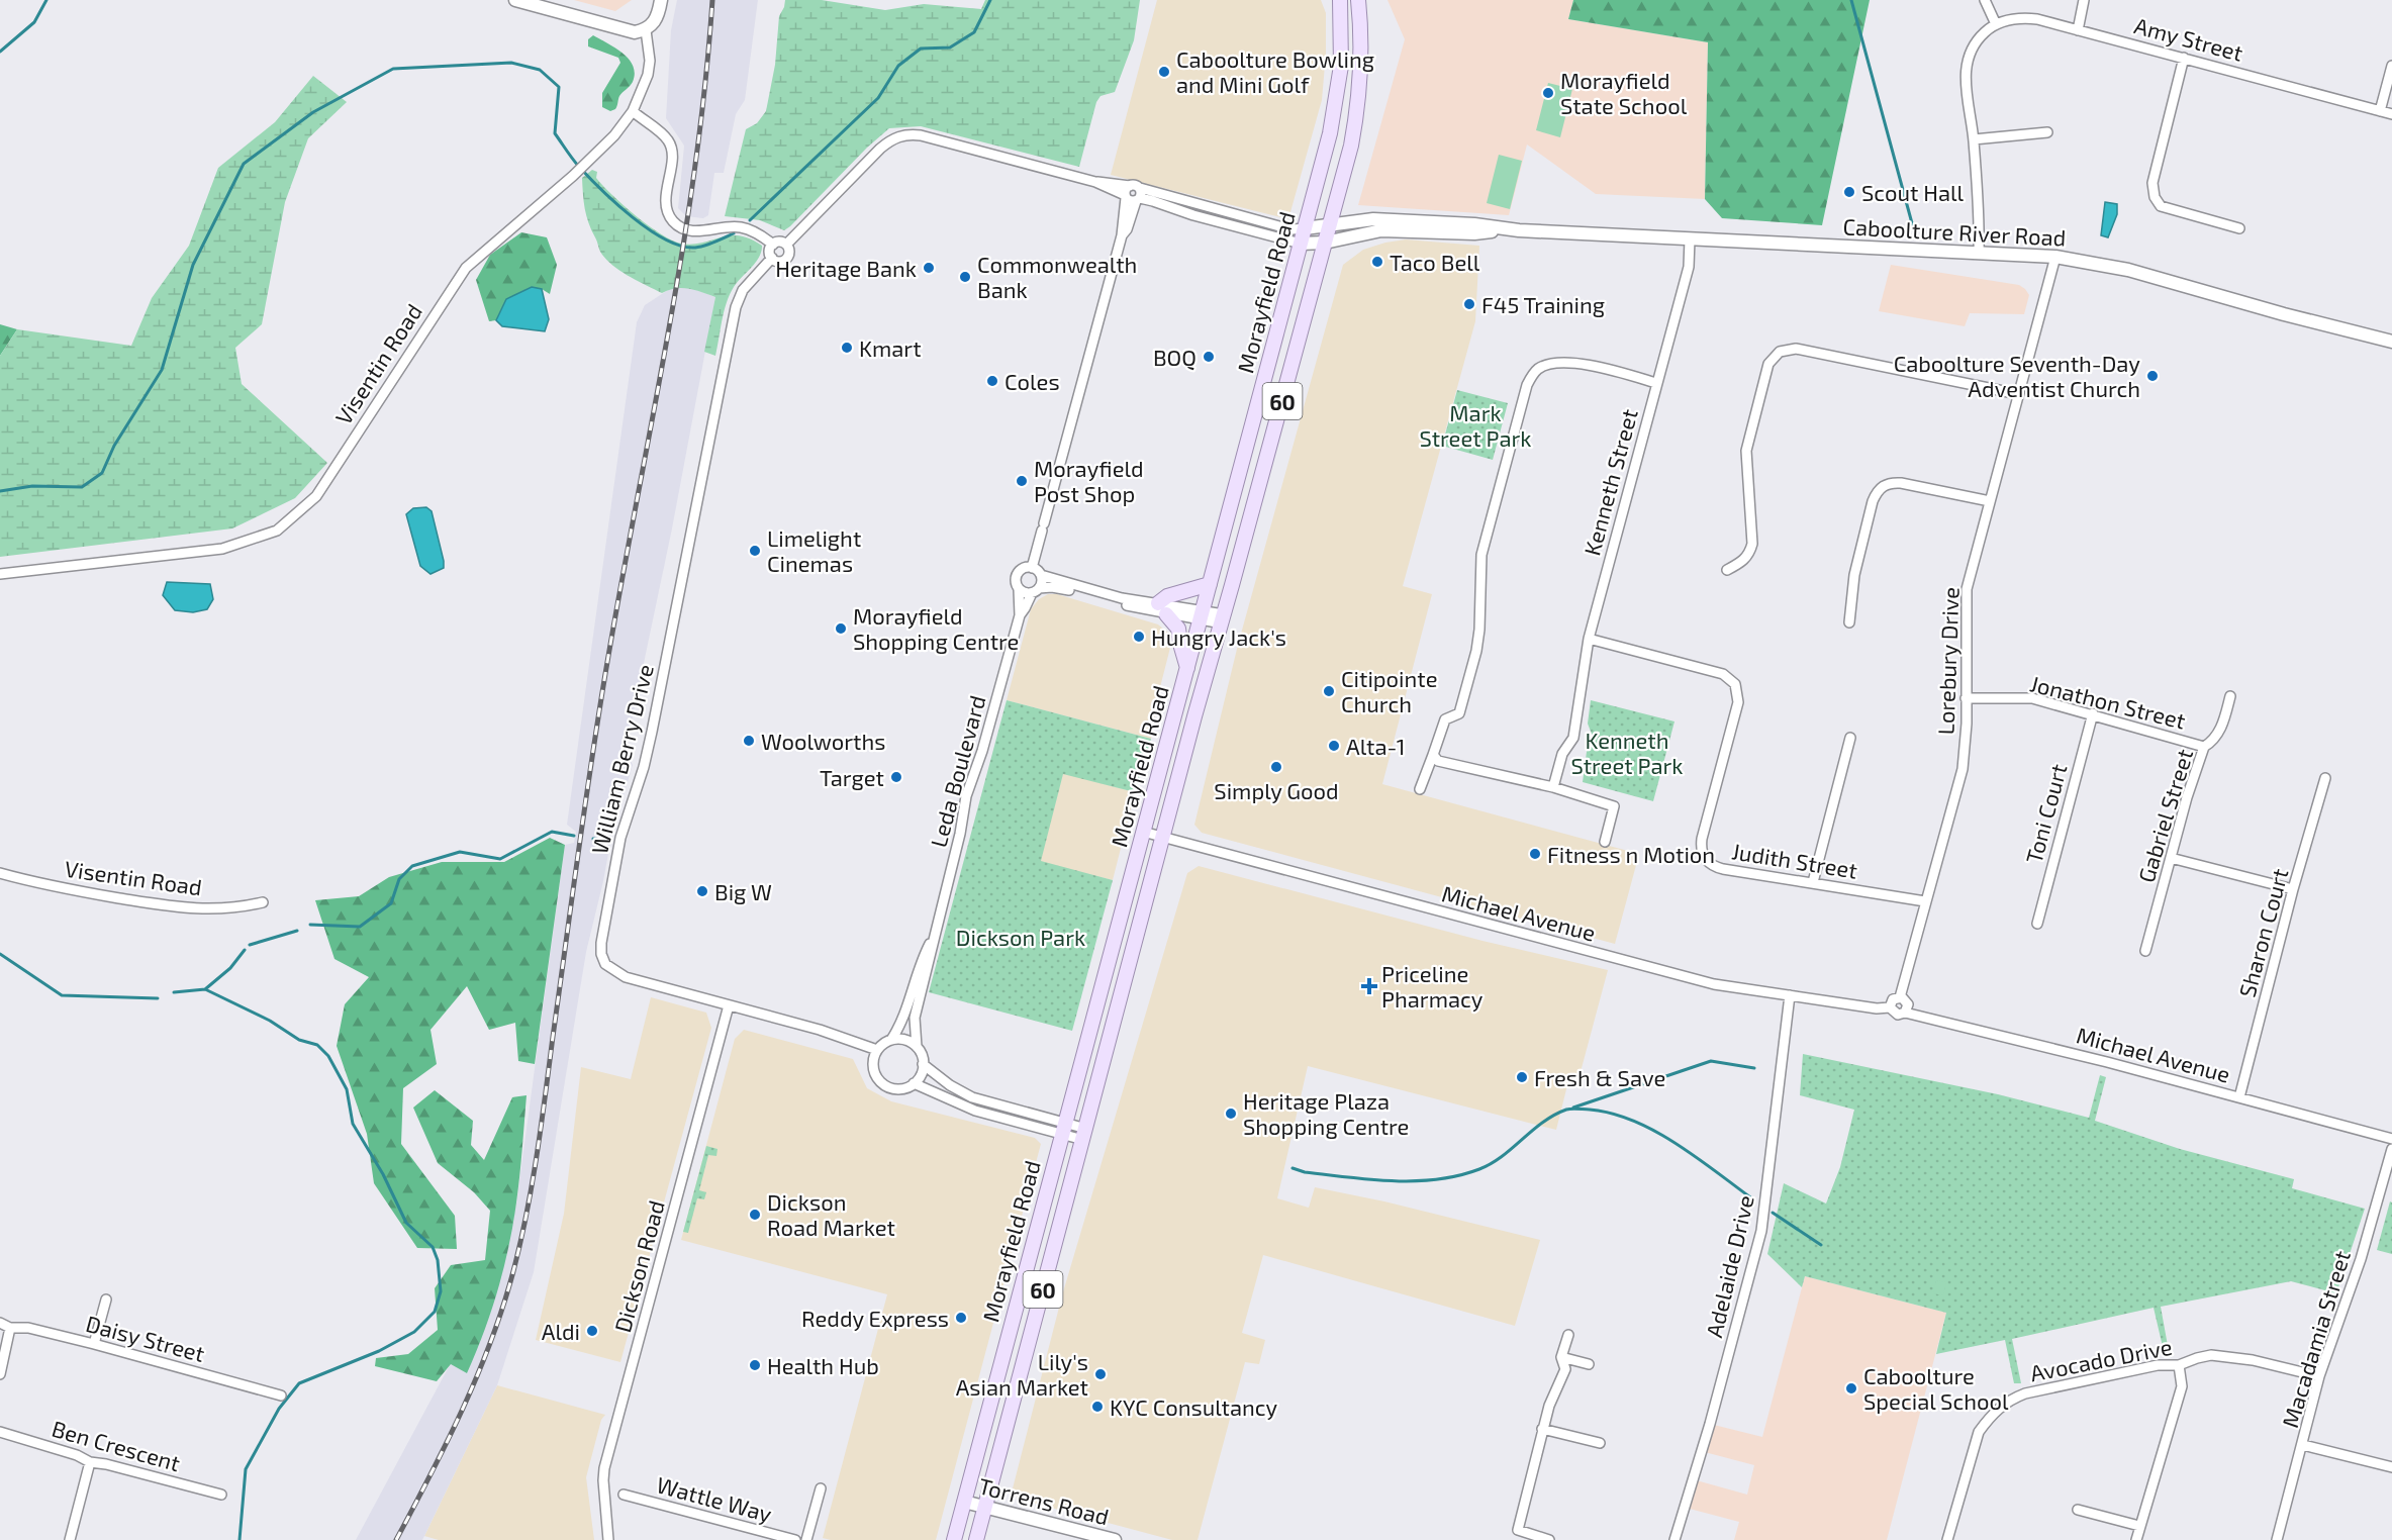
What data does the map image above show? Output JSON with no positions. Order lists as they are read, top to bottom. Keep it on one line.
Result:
{"streets":{"main road":["Caboolture River Road","Morayfield Road","60","Torrens Road"],"street":["Amy Street","Visentin Road","Kenneth Street","Lorebury Drive","Jonathon Street","William Berry Drive","Leda Boulevard","Toni Court","Gabriel Street","Judith Street","Michael Avenue","Sharon Court","Dickson Road","Adelaide Drive","Daisy Street","Macadamia Street","Avocado Drive","Ben Crescent","Wattle Way"]},"crossings":[["Caboolture River Road","Morayfield Road"],["Caboolture River Road","Kenneth Street"],["Caboolture River Road","Lorebury Drive"],["Morayfield Road","Michael Avenue"],["Morayfield Road","Torrens Road"],["Kenneth Street","Judith Street"],["Lorebury Drive","Jonathon Street"],["Lorebury Drive","Judith Street"],["Lorebury Drive","Michael Avenue"],["Jonathon Street","Toni Court"],["Jonathon Street","Gabriel Street"],["William Berry Drive","Leda Boulevard"],["William Berry Drive","Dickson Road"],["Michael Avenue","Sharon Court"],["Michael Avenue","Adelaide Drive"],["Macadamia Street","Avocado Drive"]],"parks":["Mark Street Park","Kenneth Street Park","Dickson Park"],"places":{"other":["Caboolture Bowling and Mini Golf","Morayfield State School","Scout Hall","Taco Bell","Heritage Bank","Commonwealth Bank","F45 Training","Kmart","BOQ","Caboolture Seventh-Day Adventist Church","Coles","Morayfield Post Shop","Limelight Cinemas","Morayfield Shopping Centre","Hungry Jack's","Citipointe Church","Woolworths","Alta-1","Simply Good","Target","Fitness n Motion","Big W","Fresh & Save","Heritage Plaza Shopping Centre","Dickson Road Market","Reddy Express","Aldi","Health Hub","Lily's Asian Market","Caboolture Special School","KYC Consultancy"],"health":["Priceline Pharmacy"]}}
